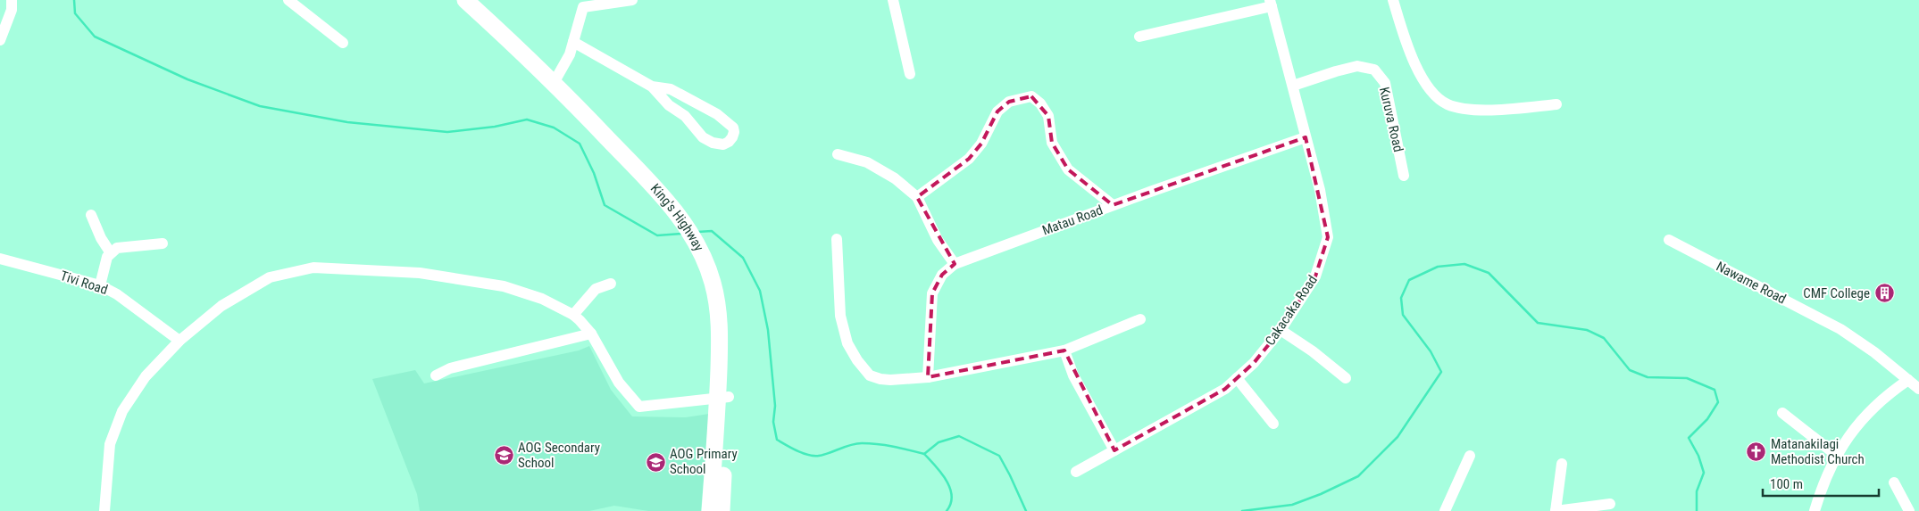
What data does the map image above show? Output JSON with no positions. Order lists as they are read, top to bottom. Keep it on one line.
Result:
{"streets":{"highway":["King's Highway"],"street":["Kuruva Road","Matau Road","Tivi Road","Nawame Road","Cakacaka Road"]},"crossings":[["Kuruva Road","Cakacaka Road"],["Matau Road","Cakacaka Road"]],"places":{"building":["CMF College"],"church":["Matanakilagi Methodist Church"],"school or university":["AOG Secondary School","AOG Primary School"]},"scale_bar":"100 m"}
